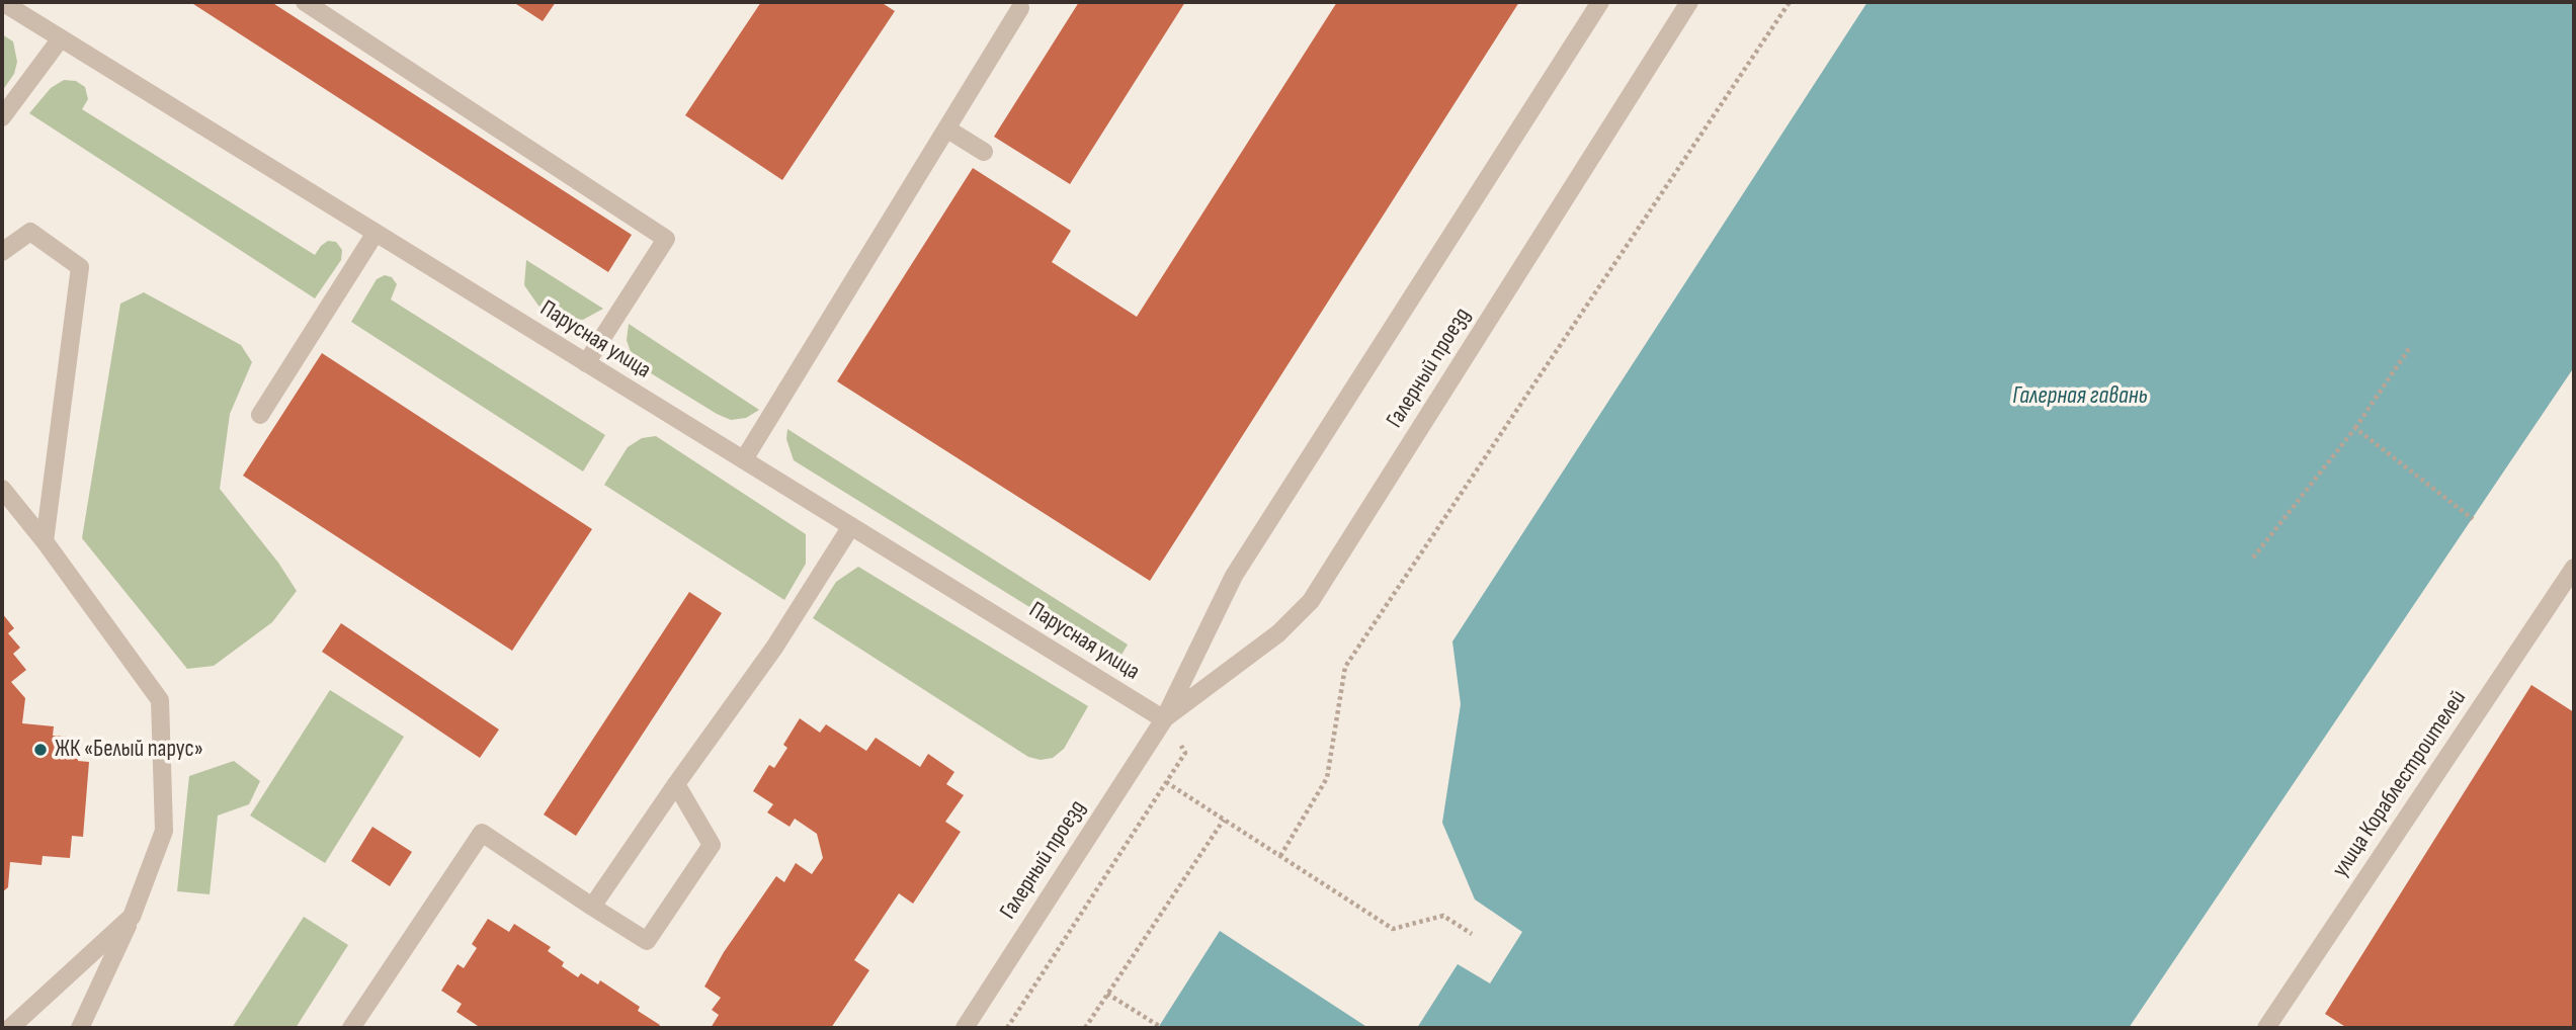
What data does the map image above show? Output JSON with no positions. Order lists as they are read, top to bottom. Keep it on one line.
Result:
{"streets":{"street":["Парусная улица","Галерный проезд","улица Кораблестроителей"]},"crossings":[["Парусная улица","Галерный проезд"]],"water":["Галерная гавань"],"places":["ЖК «Белый парус»"]}
